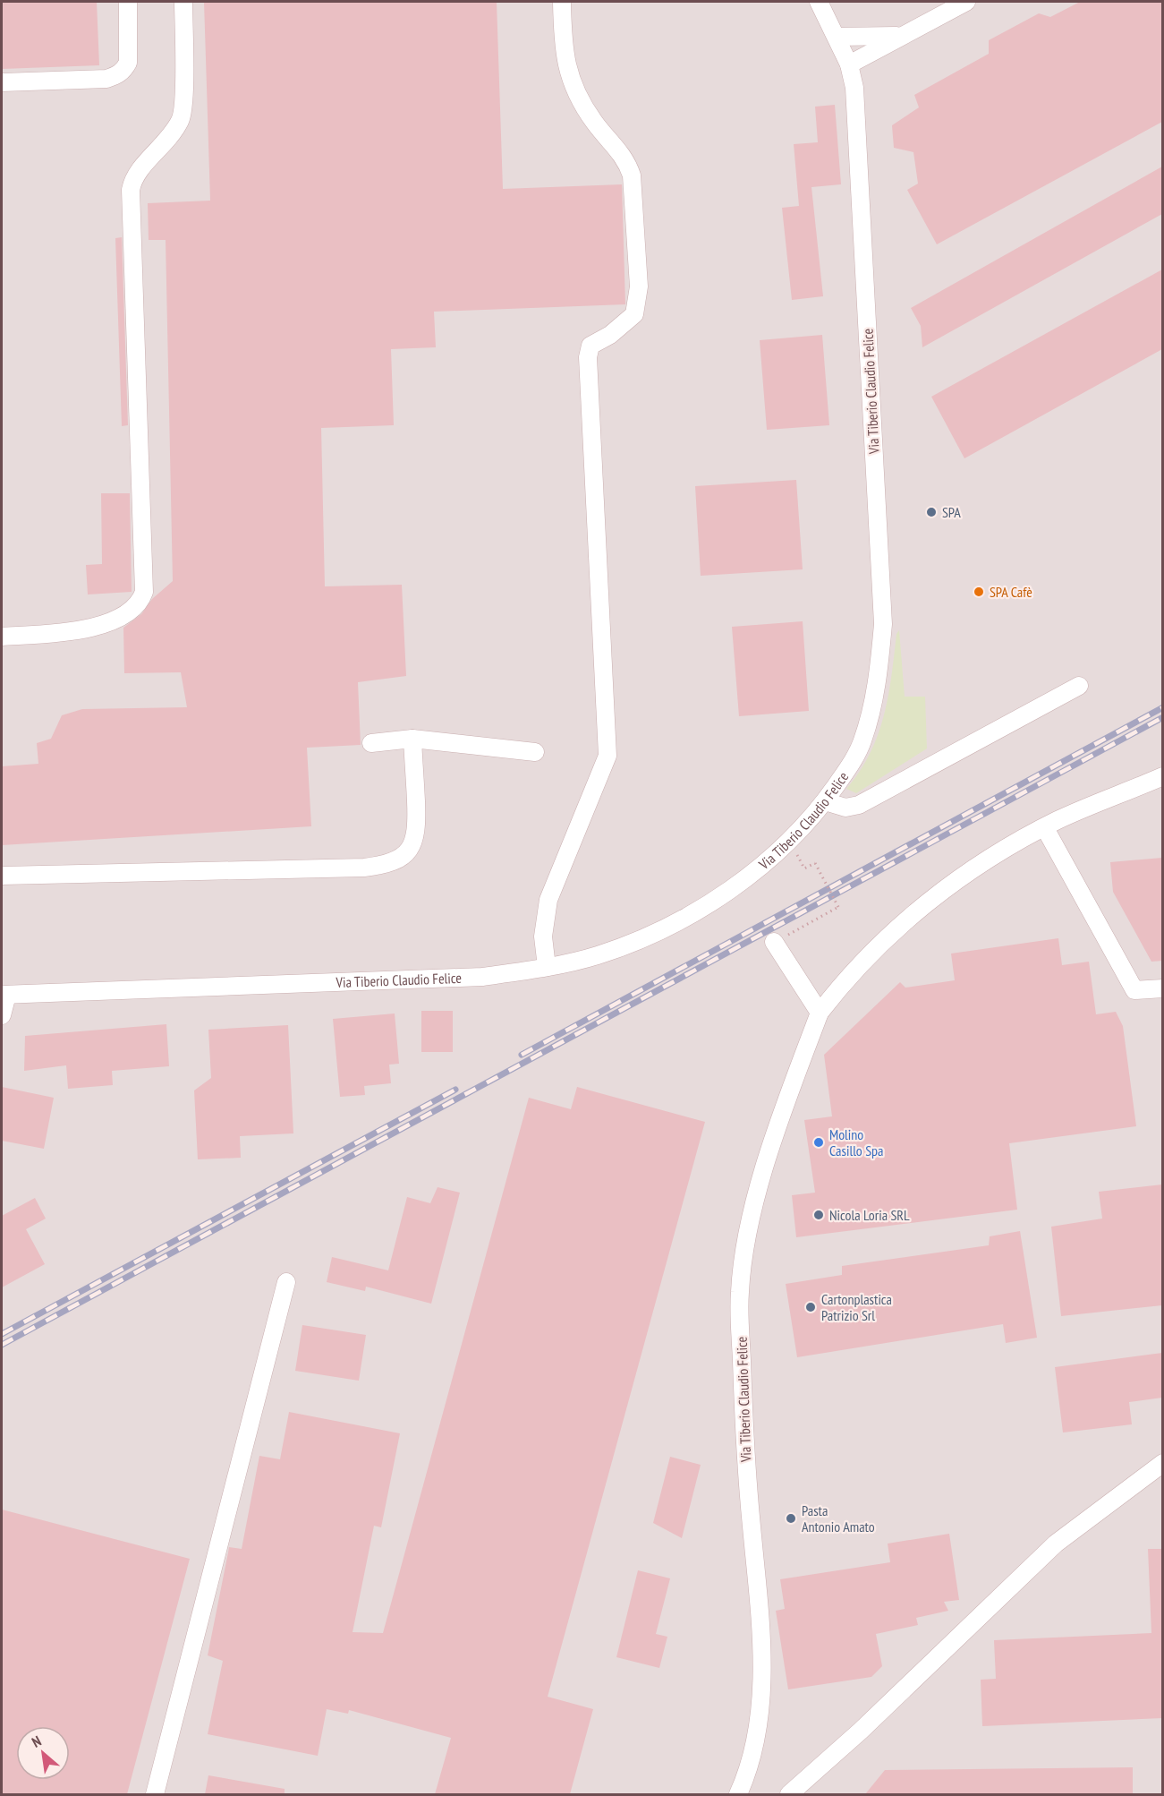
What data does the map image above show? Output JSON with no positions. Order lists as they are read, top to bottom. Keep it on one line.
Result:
{"streets":{"street":["Via Tiberio Claudio Felice"]},"places":["SPA","SPA Cafè","Molino Casillo Spa","Nicola Loria SRL","Cartonplastica Patrizio Srl","Pasta Antonio Amato"],"north":"top left"}
